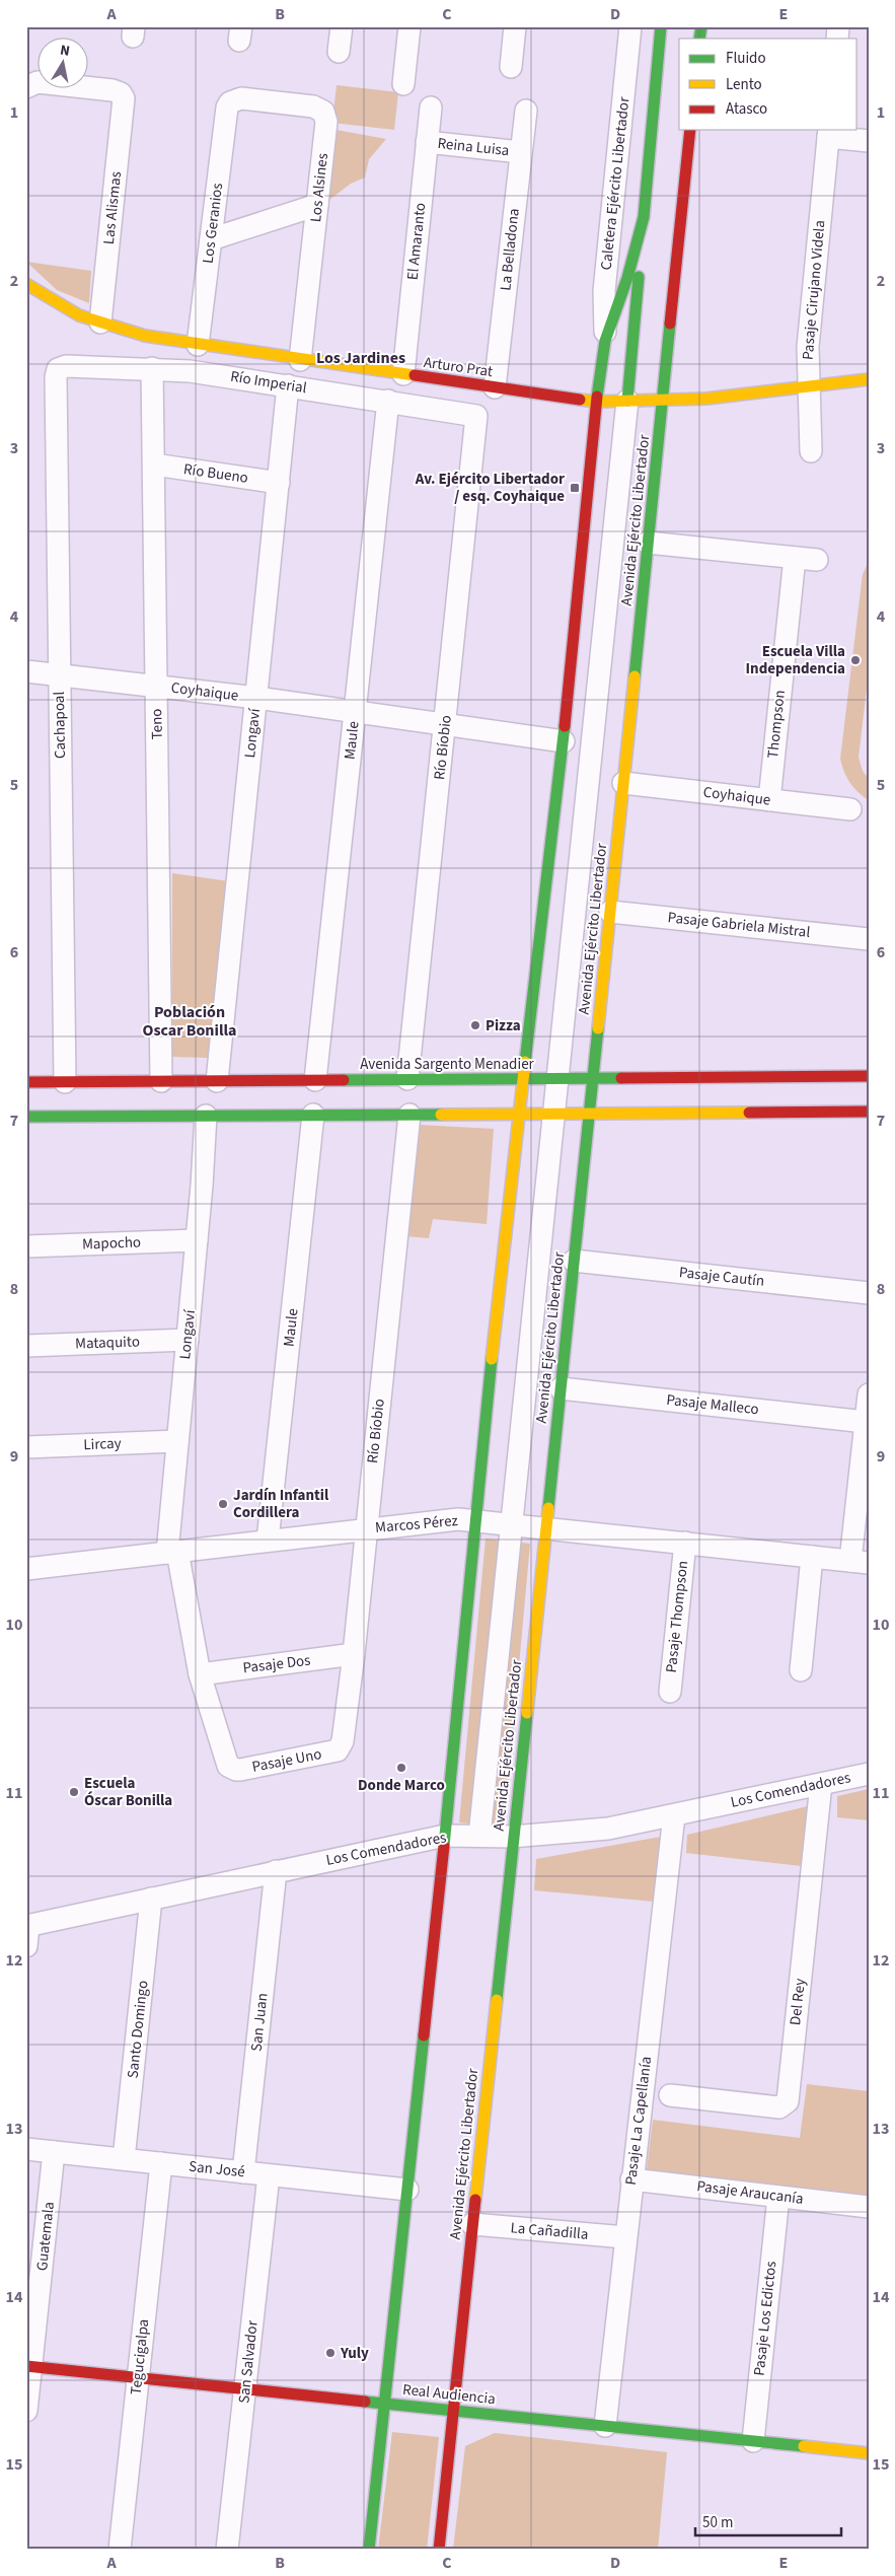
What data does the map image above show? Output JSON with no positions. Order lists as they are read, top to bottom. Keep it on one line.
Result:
{"streets":{"street":["Reina Luisa","Caletera Ejército Libertador","Los Alsines","Las Alismas","Los Geranios","El Amaranto","La Belladona","Pasaje Cirujano Videla","Arturo Prat","Río Imperial","Río Bueno","Avenida Ejército Libertador","Coyhaique","Teno","Thompson","Cachapoal","Longaví","Maule","Río Bíobio","Pasaje Gabriela Mistral","Avenida Sargento Menadier","Mapocho","Pasaje Cautín","Mataquito","Pasaje Malleco","Lircay","Marcos Pérez","Pasaje Thompson","Pasaje Dos","Pasaje Uno","Los Comendadores","Del Rey","San Juan","Santo Domingo","Pasaje La Capellanía","San José","Pasaje Araucanía","La Cañadilla","Guatemala","Pasaje Los Edictos","Tegucigalpa","San Salvador","Real Audiencia"]},"crossings":[["Reina Luisa","El Amaranto"],["Reina Luisa","La Belladona"],["Los Alsines","Los Geranios"],["Los Alsines","Arturo Prat"],["Las Alismas","Arturo Prat"],["Los Geranios","Arturo Prat"],["El Amaranto","Arturo Prat"],["La Belladona","Arturo Prat"],["Pasaje Cirujano Videla","Arturo Prat"],["Arturo Prat","Avenida Ejército Libertador"],["Río Imperial","Teno"],["Río Imperial","Cachapoal"],["Río Imperial","Longaví"],["Río Imperial","Maule"],["Río Imperial","Río Bíobio"],["Río Bueno","Teno"],["Río Bueno","Longaví"],["Avenida Ejército Libertador","Coyhaique"],["Avenida Ejército Libertador","Pasaje Gabriela Mistral"],["Avenida Ejército Libertador","Avenida Sargento Menadier"],["Avenida Ejército Libertador","Pasaje Cautín"],["Avenida Ejército Libertador","Pasaje Malleco"],["Avenida Ejército Libertador","Marcos Pérez"],["Avenida Ejército Libertador","Los Comendadores"],["Avenida Ejército Libertador","La Cañadilla"],["Avenida Ejército Libertador","Real Audiencia"],["Coyhaique","Teno"],["Coyhaique","Thompson"],["Coyhaique","Cachapoal"],["Coyhaique","Longaví"],["Coyhaique","Maule"],["Coyhaique","Río Bíobio"],["Teno","Avenida Sargento Menadier"],["Cachapoal","Avenida Sargento Menadier"],["Longaví","Avenida Sargento Menadier"],["Longaví","Mapocho"],["Longaví","Mataquito"],["Longaví","Lircay"],["Longaví","Marcos Pérez"],["Longaví","Pasaje Dos"],["Longaví","Pasaje Uno"],["Maule","Avenida Sargento Menadier"],["Maule","Marcos Pérez"],["Río Bíobio","Avenida Sargento Menadier"],["Río Bíobio","Marcos Pérez"],["Río Bíobio","Pasaje Dos"],["Río Bíobio","Pasaje Uno"],["Marcos Pérez","Pasaje Thompson"],["Los Comendadores","Del Rey"],["Los Comendadores","San Juan"],["Los Comendadores","Santo Domingo"],["Los Comendadores","Pasaje La Capellanía"],["San Juan","San José"],["Santo Domingo","San José"],["Pasaje La Capellanía","Pasaje Araucanía"],["Pasaje La Capellanía","La Cañadilla"],["Pasaje La Capellanía","Real Audiencia"],["San José","Guatemala"],["San José","Tegucigalpa"],["San José","San Salvador"],["Pasaje Araucanía","Pasaje Los Edictos"],["Guatemala","Real Audiencia"],["Pasaje Los Edictos","Real Audiencia"],["Tegucigalpa","Real Audiencia"],["San Salvador","Real Audiencia"]],"districts":["Los Jardines","Población Oscar Bonilla"],"places":{"transit":["Av. Ejército Libertador / esq. Coyhaique"],"other":["Escuela Villa Independencia","Pizza","Jardín Infantil Cordillera","Donde Marco","Escuela Óscar Bonilla","Yuly"]},"legend":["Fluido","Lento","Atasco"],"scale_bar":"50 m","north":"top","grid":{"columns":["A","B","C","D","E"],"rows":["1","2","3","4","5","6","7","8","9","10","11","12","13","14","15"]}}
